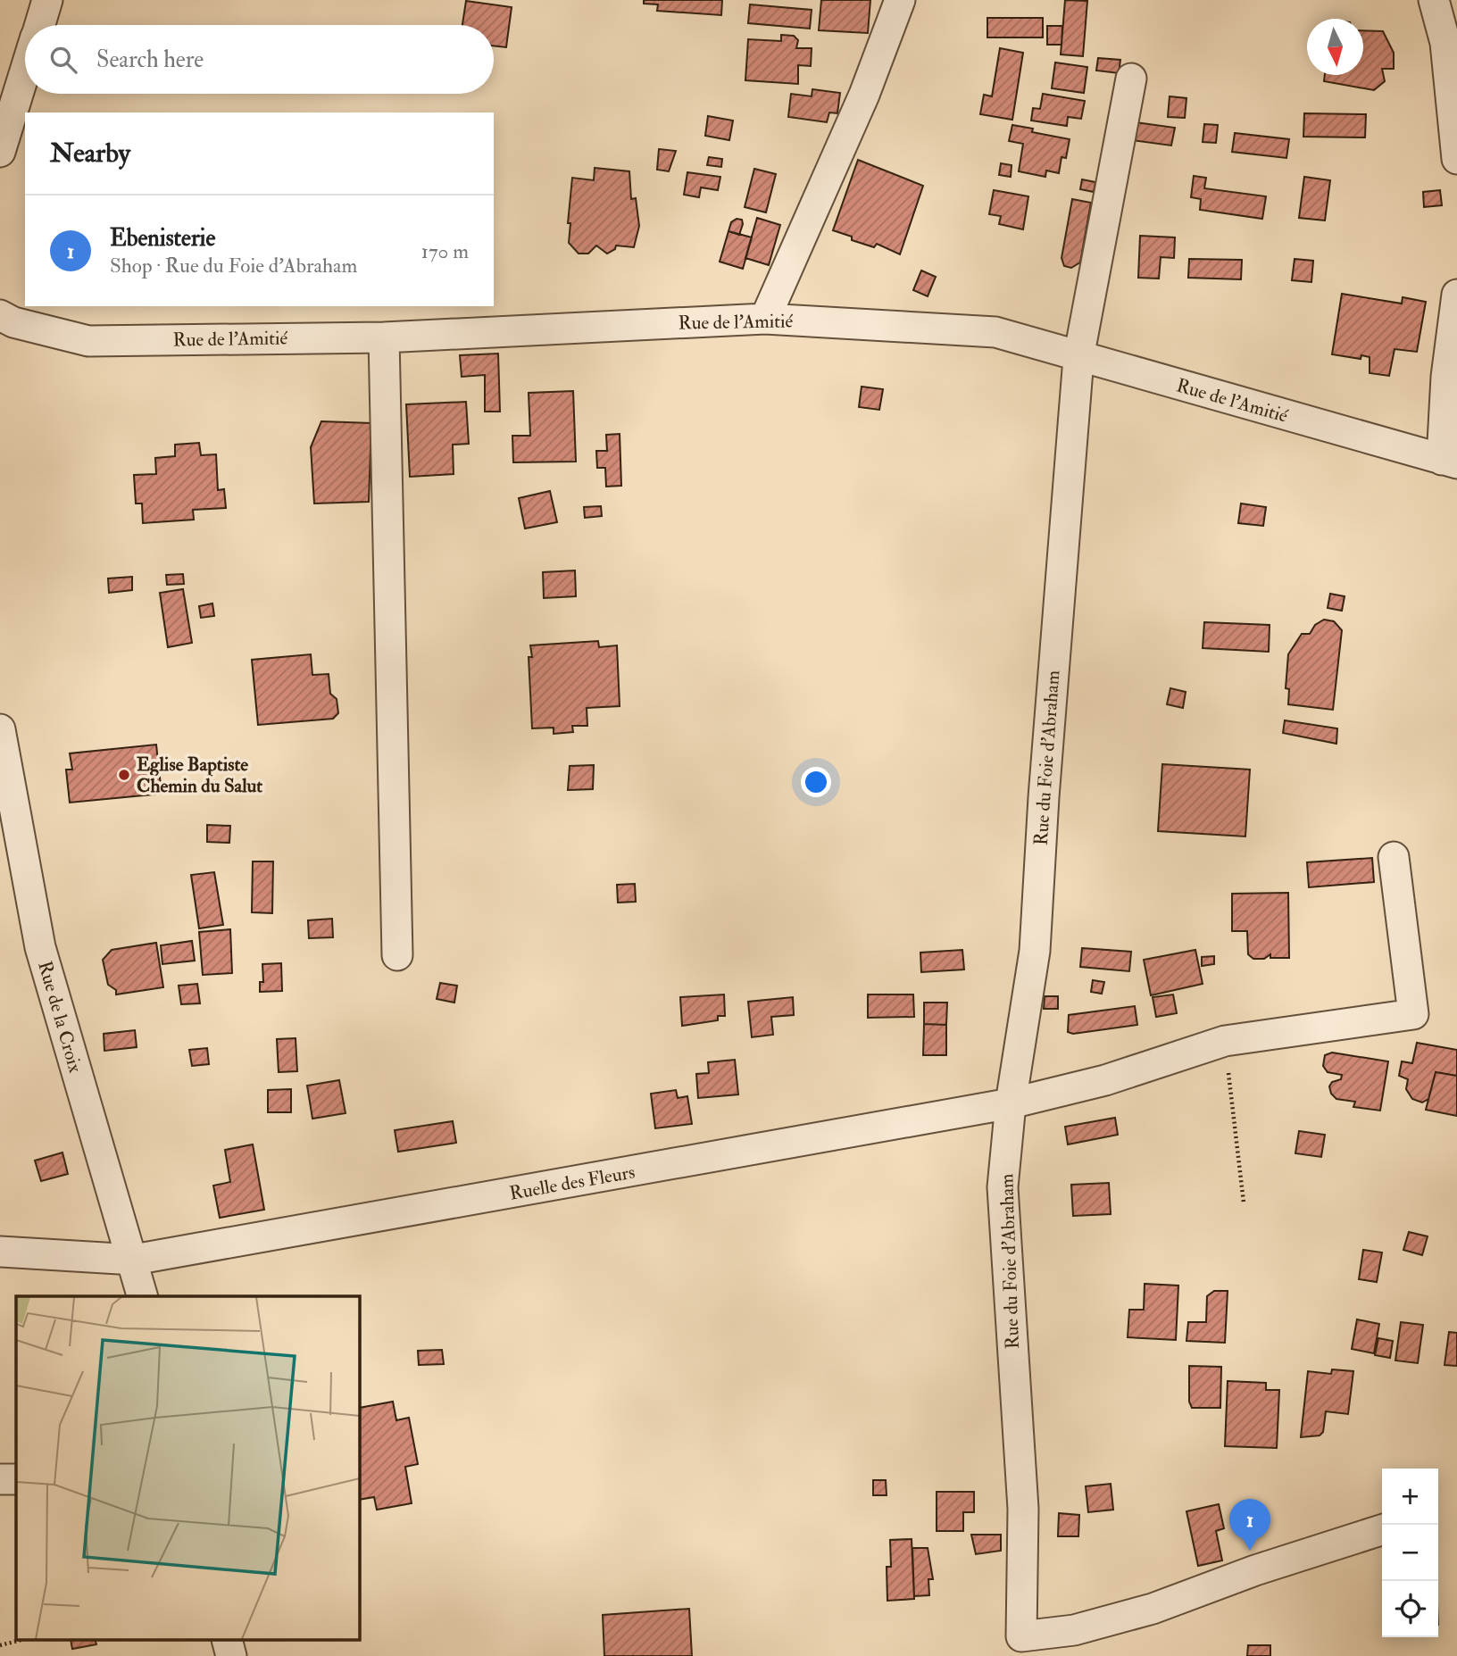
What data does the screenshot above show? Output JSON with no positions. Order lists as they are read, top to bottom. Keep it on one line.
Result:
{"streets":{"street":["Rue de l'Amitié","Rue du Foie d'Abraham","Rue de la Croix","Ruelle des Fleurs"]},"crossings":[["Rue de l'Amitié","Rue du Foie d'Abraham"],["Rue du Foie d'Abraham","Ruelle des Fleurs"],["Rue de la Croix","Ruelle des Fleurs"]],"places":["Eglise Baptiste Chemin du Salut"],"north":"bottom","page":{"search":"Search here","heading":"Nearby","list":[{"mark":"1","name":"Ebenisterie","note":"Shop · Rue du Foie d'Abraham","value":"170 m"}],"map_buttons":["+","−"],"pins":"1"}}
